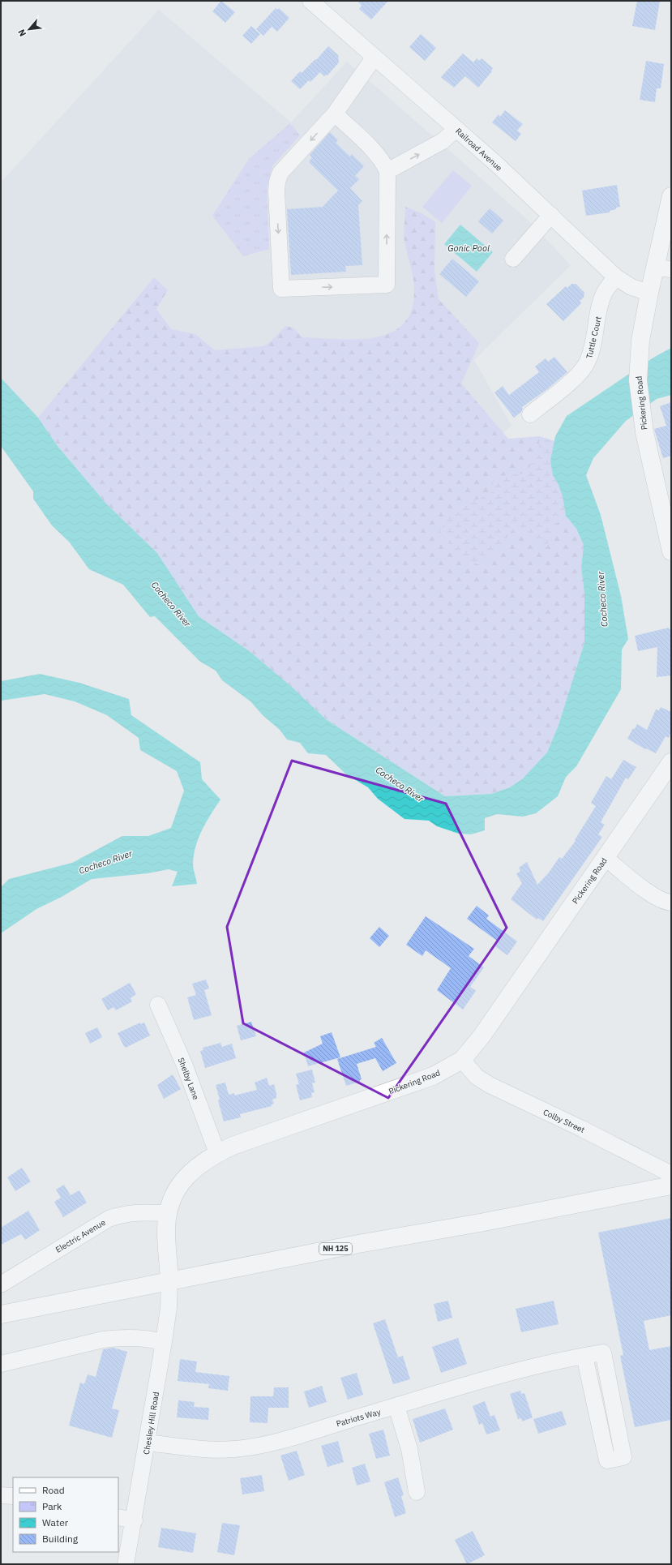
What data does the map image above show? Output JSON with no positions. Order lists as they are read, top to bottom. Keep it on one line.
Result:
{"streets":{"main road":["Pickering Road","NH 125"],"street":["Railroad Avenue","Tuttle Court","Shelby Lane","Colby Street","Electric Avenue","Patriots Way","Chesley Hill Road"]},"crossings":[["Railroad Avenue","Tuttle Court"],["Railroad Avenue","Pickering Road"],["Pickering Road","Shelby Lane"],["Pickering Road","Colby Street"],["Pickering Road","Electric Avenue"],["Pickering Road","NH 125"],["Pickering Road","Chesley Hill Road"],["NH 125","Chesley Hill Road"],["Patriots Way","Chesley Hill Road"]],"water":["Gonic Pool","Cocheco River"],"legend":["Road","Park","Water","Building"],"north":"bottom left"}
